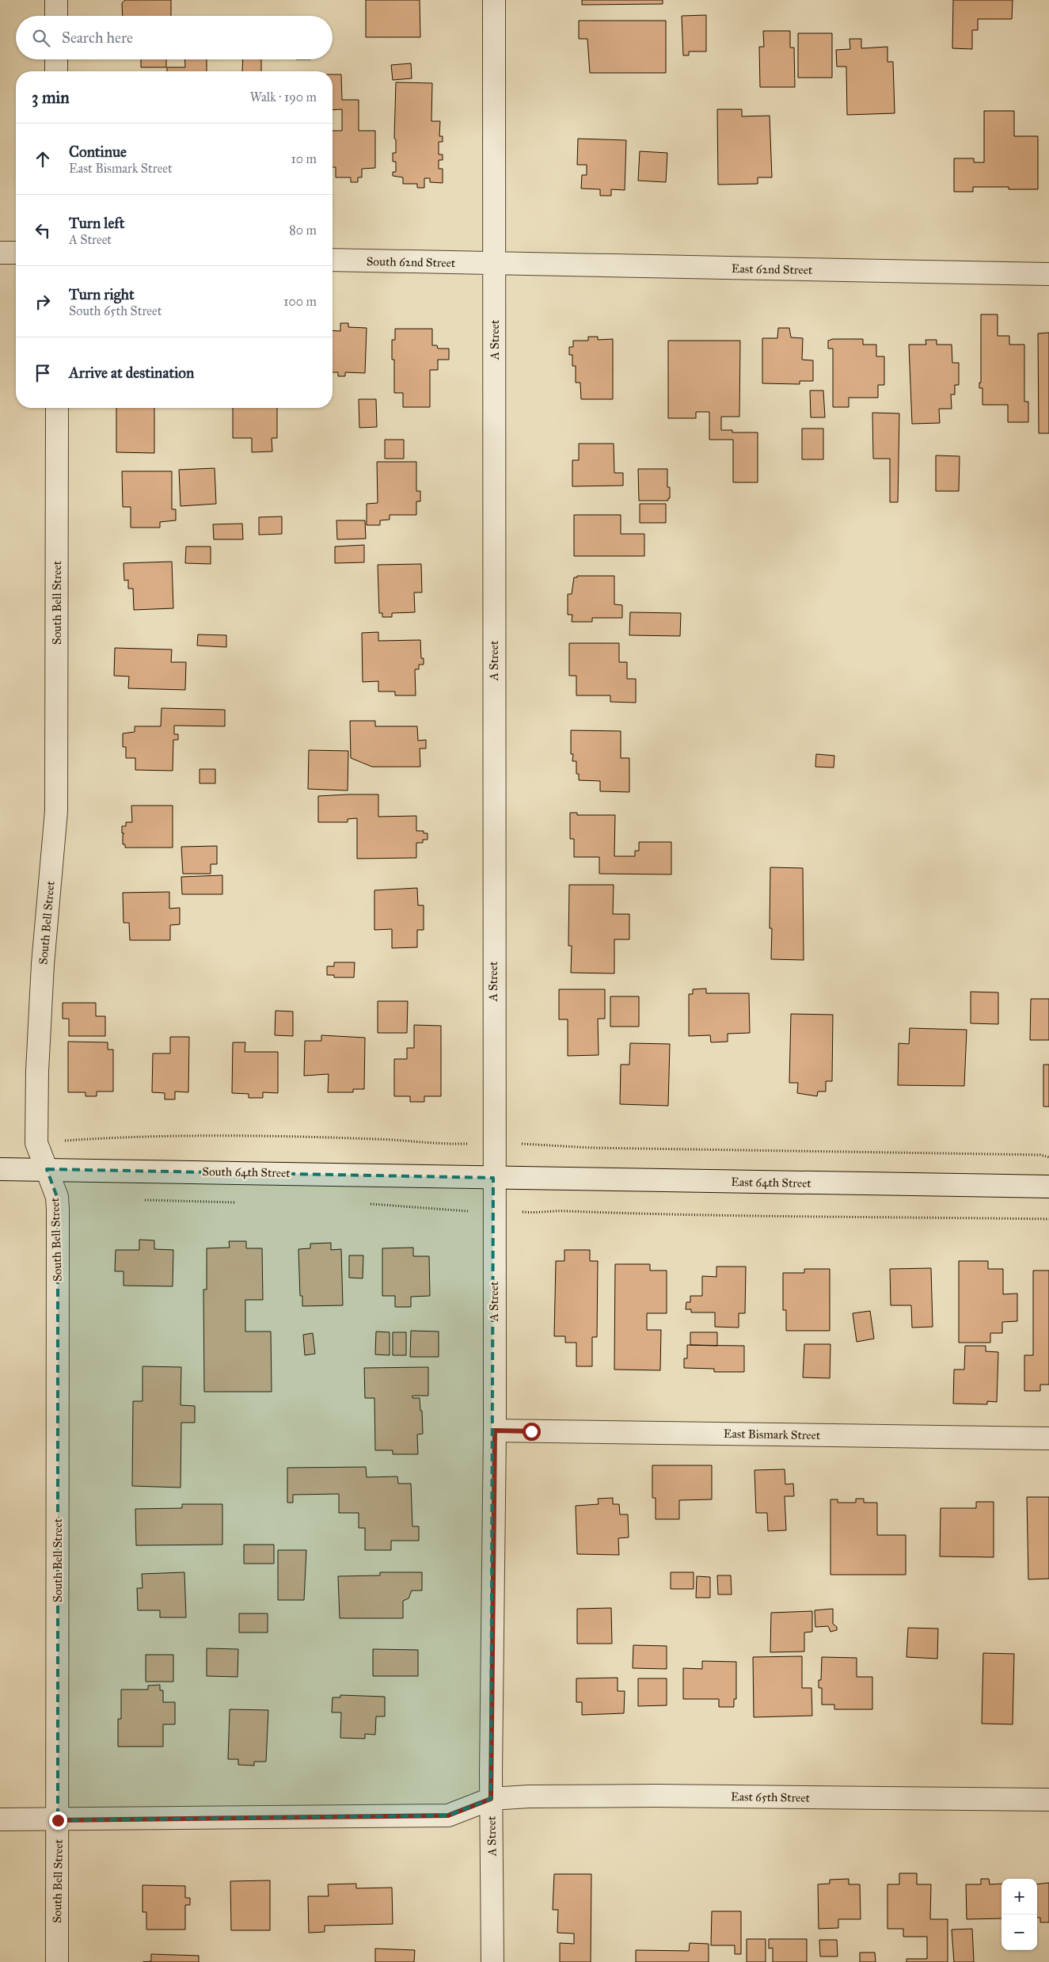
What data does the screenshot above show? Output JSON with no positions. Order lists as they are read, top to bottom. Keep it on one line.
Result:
{"streets":{"street":["South 62nd Street","East 62nd Street","A Street","South Bell Street","South 64th Street","East 64th Street","East Bismark Street","East 65th Street"]},"crossings":[["South 62nd Street","East 62nd Street"],["South 62nd Street","A Street"],["East 62nd Street","A Street"],["A Street","South 64th Street"],["A Street","East 64th Street"],["A Street","East Bismark Street"],["A Street","East 65th Street"],["South Bell Street","South 64th Street"],["South 64th Street","East 64th Street"]],"page":{"search":"Search here","heading":["3 min","Walk · 190 m"],"list":[["Continue","East Bismark Street","10 m"],["Turn left","A Street","80 m"],["Turn right","South 65th Street","100 m"],"Arrive at destination"],"map_buttons":["+","−"]}}
